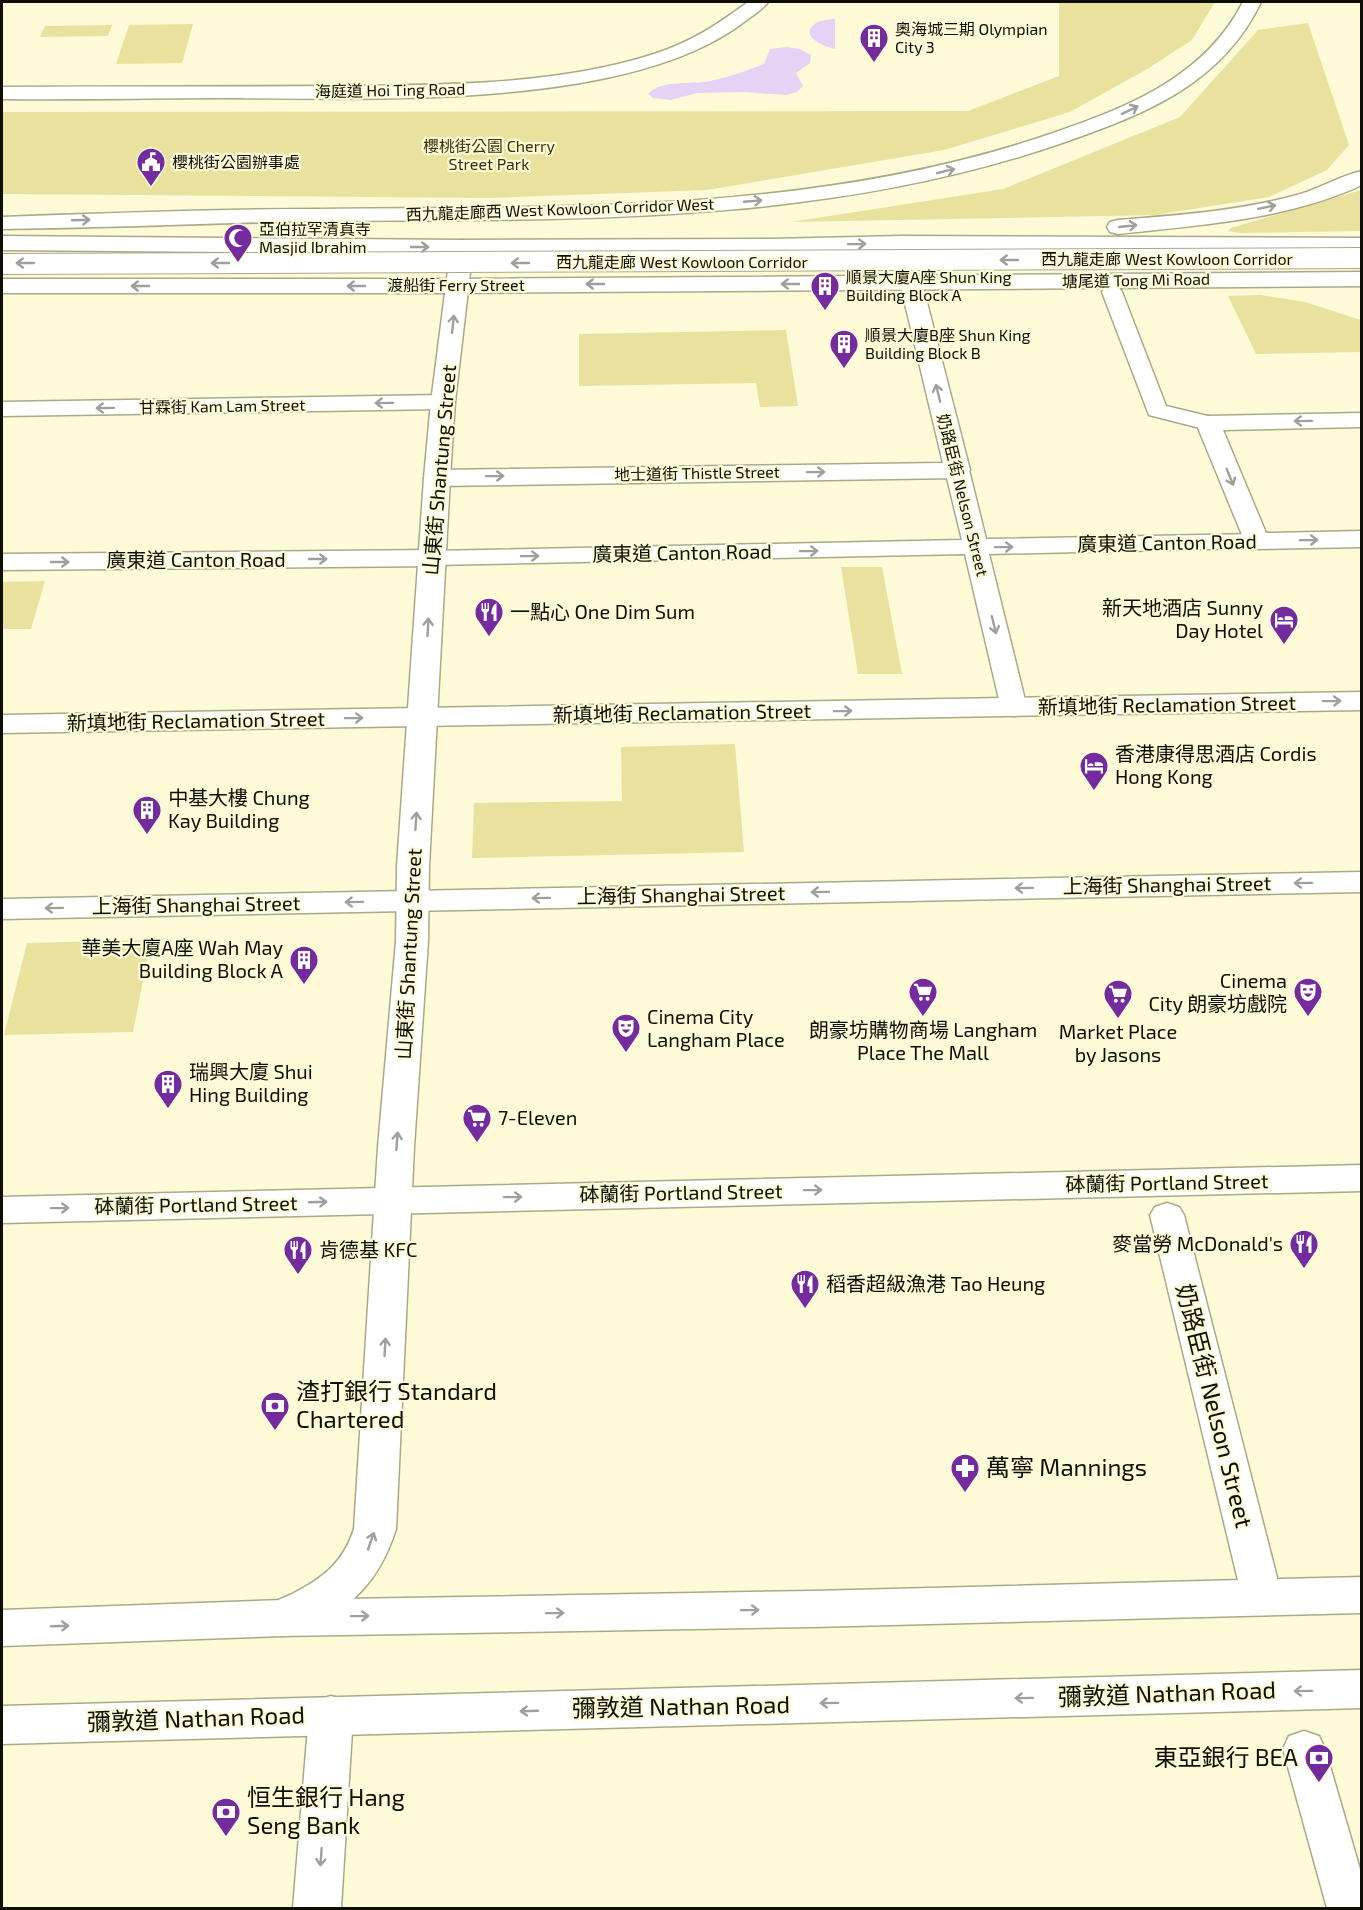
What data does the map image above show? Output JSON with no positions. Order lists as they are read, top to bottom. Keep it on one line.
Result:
{"streets":{"main road":["海庭道 Hoi Ting Road","西九龍走廊西 West Kowloon Corridor West","西九龍走廊 West Kowloon Corridor","塘尾道 Tong Mi Road","渡船街 Ferry Street","甘霖街 Kam Lam Street","山東街 Shantung Street","地士道街 Thistle Street","奶路臣街 Nelson Street","廣東道 Canton Road","新填地街 Reclamation Street","上海街 Shanghai Street","砵蘭街 Portland Street","彌敦道 Nathan Road"]},"crossings":[["塘尾道 Tong Mi Road","渡船街 Ferry Street"],["塘尾道 Tong Mi Road","奶路臣街 Nelson Street"],["渡船街 Ferry Street","山東街 Shantung Street"],["渡船街 Ferry Street","奶路臣街 Nelson Street"],["甘霖街 Kam Lam Street","山東街 Shantung Street"],["山東街 Shantung Street","地士道街 Thistle Street"],["山東街 Shantung Street","廣東道 Canton Road"],["山東街 Shantung Street","新填地街 Reclamation Street"],["山東街 Shantung Street","上海街 Shanghai Street"],["山東街 Shantung Street","砵蘭街 Portland Street"],["地士道街 Thistle Street","奶路臣街 Nelson Street"],["奶路臣街 Nelson Street","廣東道 Canton Road"],["奶路臣街 Nelson Street","新填地街 Reclamation Street"]],"one_way":["甘霖街 Kam Lam Street","山東街 Shantung Street","地士道街 Thistle Street","廣東道 Canton Road","新填地街 Reclamation Street","上海街 Shanghai Street","砵蘭街 Portland Street"],"parks":["櫻桃街公園 Cherry Street Park"],"places":{"building":["奧海城三期 Olympian City 3","順景大廈A座 Shun King Building Block A","順景大廈B座 Shun King Building Block B","中基大樓 Chung Kay Building","華美大廈A座 Wah May Building Block A","瑞興大廈 Shui Hing Building"],"public building":["櫻桃街公園辦事處"],"mosque":["亞伯拉罕清真寺 Masjid Ibrahim"],"restaurant":["一點心 One Dim Sum","麥當勞 McDonald's","肯德基 KFC","稻香超級漁港 Tao Heung"],"hotel":["新天地酒店 Sunny Day Hotel","香港康得思酒店 Cordis Hong Kong"],"supermarket":["朗豪坊購物商場 Langham Place The Mall","Market Place by Jasons","7-Eleven"],"theatre":["Cinema City 朗豪坊戲院","Cinema City Langham Place"],"bank":["渣打銀行 Standard Chartered","東亞銀行 BEA","恒生銀行 Hang Seng Bank"],"pharmacy":["萬寧 Mannings"]}}
